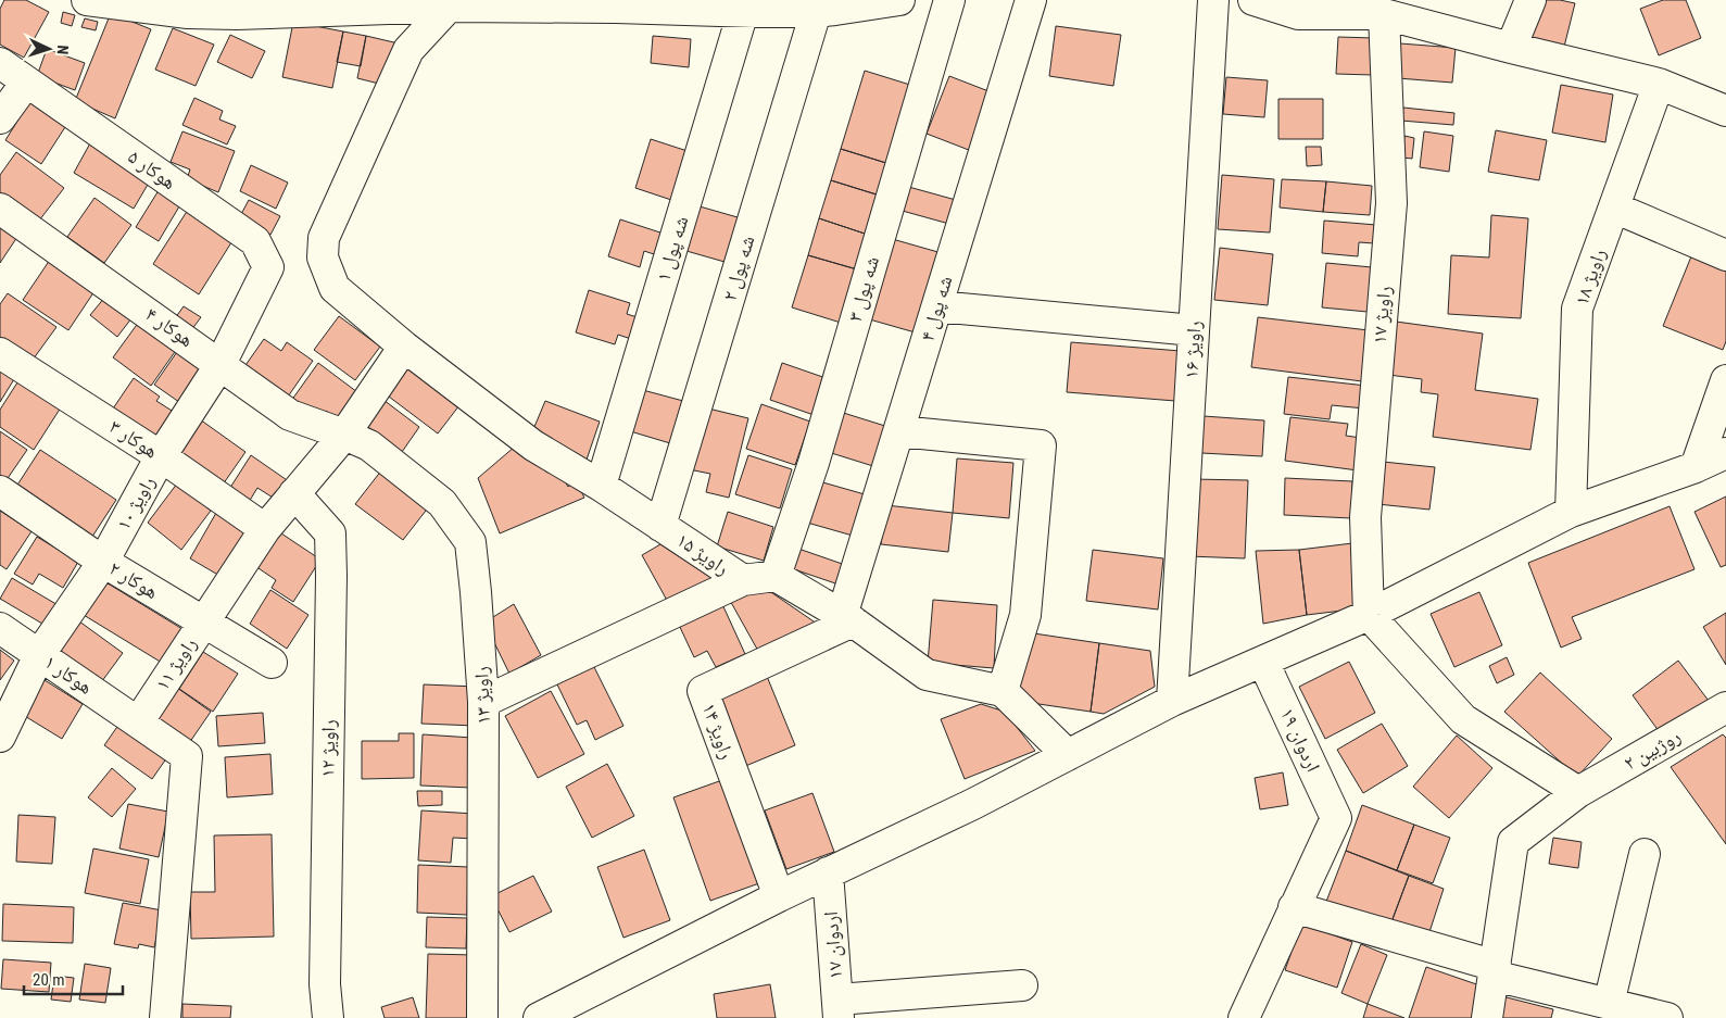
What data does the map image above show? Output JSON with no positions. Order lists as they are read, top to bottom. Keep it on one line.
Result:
{"streets":{"street":["هوکار ۵","شه پول ۱","شه پول ۲","راویژ ۱۸","شه پول ۳","شه پول ۴","راویژ ۱۷","هوکار ۴","راویژ ۱۶","هوکار ۳","راویژ ۱۰","راویژ ۱۵","هوکار ۲","راویژ ۱۱","هوکار ۱","راویژ ۱۳","راویژ ۱۴","اردوان ۱۹","راویژ ۱۲","روژبین ۲","اردوان ۱۷"]},"crossings":[["هوکار ۵","راویژ ۱۰"],["شه پول ۱","راویژ ۱۵"],["شه پول ۲","راویژ ۱۵"],["شه پول ۳","راویژ ۱۵"],["شه پول ۴","راویژ ۱۴"],["هوکار ۴","راویژ ۱۰"],["هوکار ۴","راویژ ۱۱"],["هوکار ۴","راویژ ۱۳"],["هوکار ۳","راویژ ۱۰"],["هوکار ۳","راویژ ۱۱"],["راویژ ۱۰","هوکار ۲"],["راویژ ۱۰","هوکار ۱"],["راویژ ۱۵","راویژ ۱۱"],["هوکار ۲","راویژ ۱۱"],["راویژ ۱۱","هوکار ۱"],["راویژ ۱۱","راویژ ۱۳"],["راویژ ۱۱","راویژ ۱۲"]],"scale_bar":"20 m","north":"right"}
